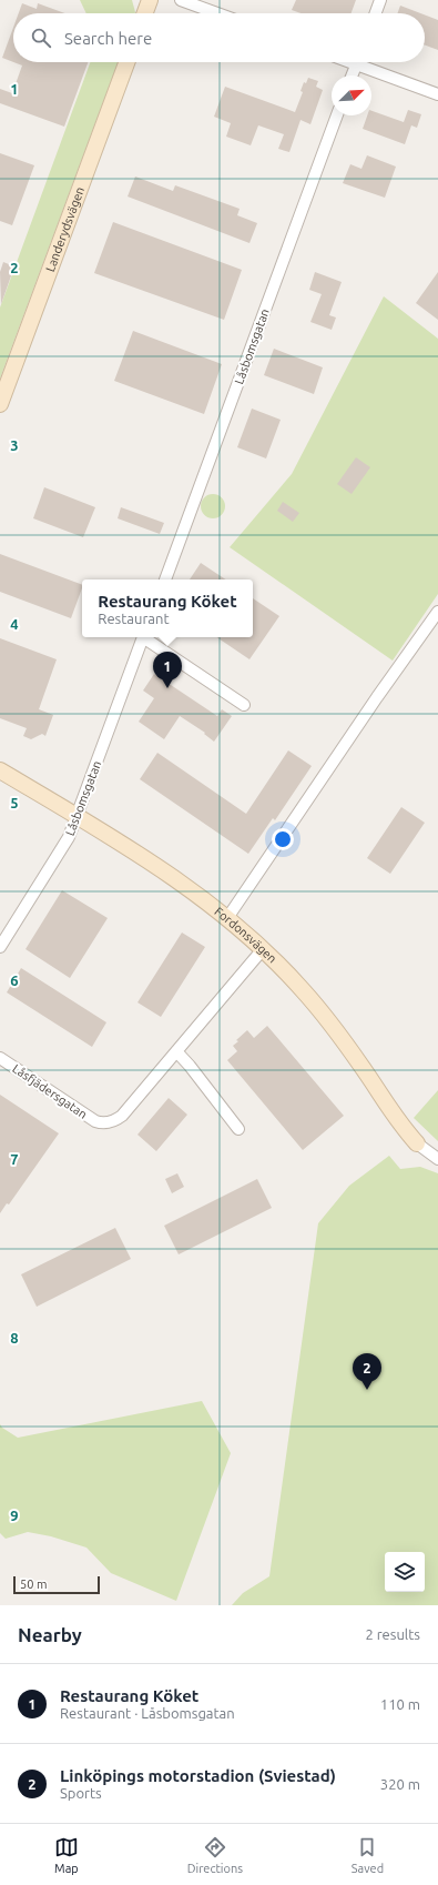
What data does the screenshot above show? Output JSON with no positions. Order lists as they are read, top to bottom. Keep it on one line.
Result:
{"streets":{"street":["Landerydsvägen","Låsbomsgatan","Fordonsvägen","Låsfjädersgatan"]},"crossings":[["Låsbomsgatan","Fordonsvägen"],["Fordonsvägen","Låsfjädersgatan"]],"scale_bar":"50 m","north":"top right","page":{"search":"Search here","popup":["Restaurang Köket","Restaurant"],"pins":["1","2"],"scale":"50 m","heading":["Nearby","2 results"],"list":[{"mark":"1","name":"Restaurang Köket","note":"Restaurant · Låsbomsgatan","value":"110 m"},{"mark":"2","name":"Linköpings motorstadion (Sviestad)","note":"Sports","value":"320 m"}],"nav":["Map","Directions","Saved"]},"grid":{"rows":["1","2","3","4","5","6","7","8","9"]}}
